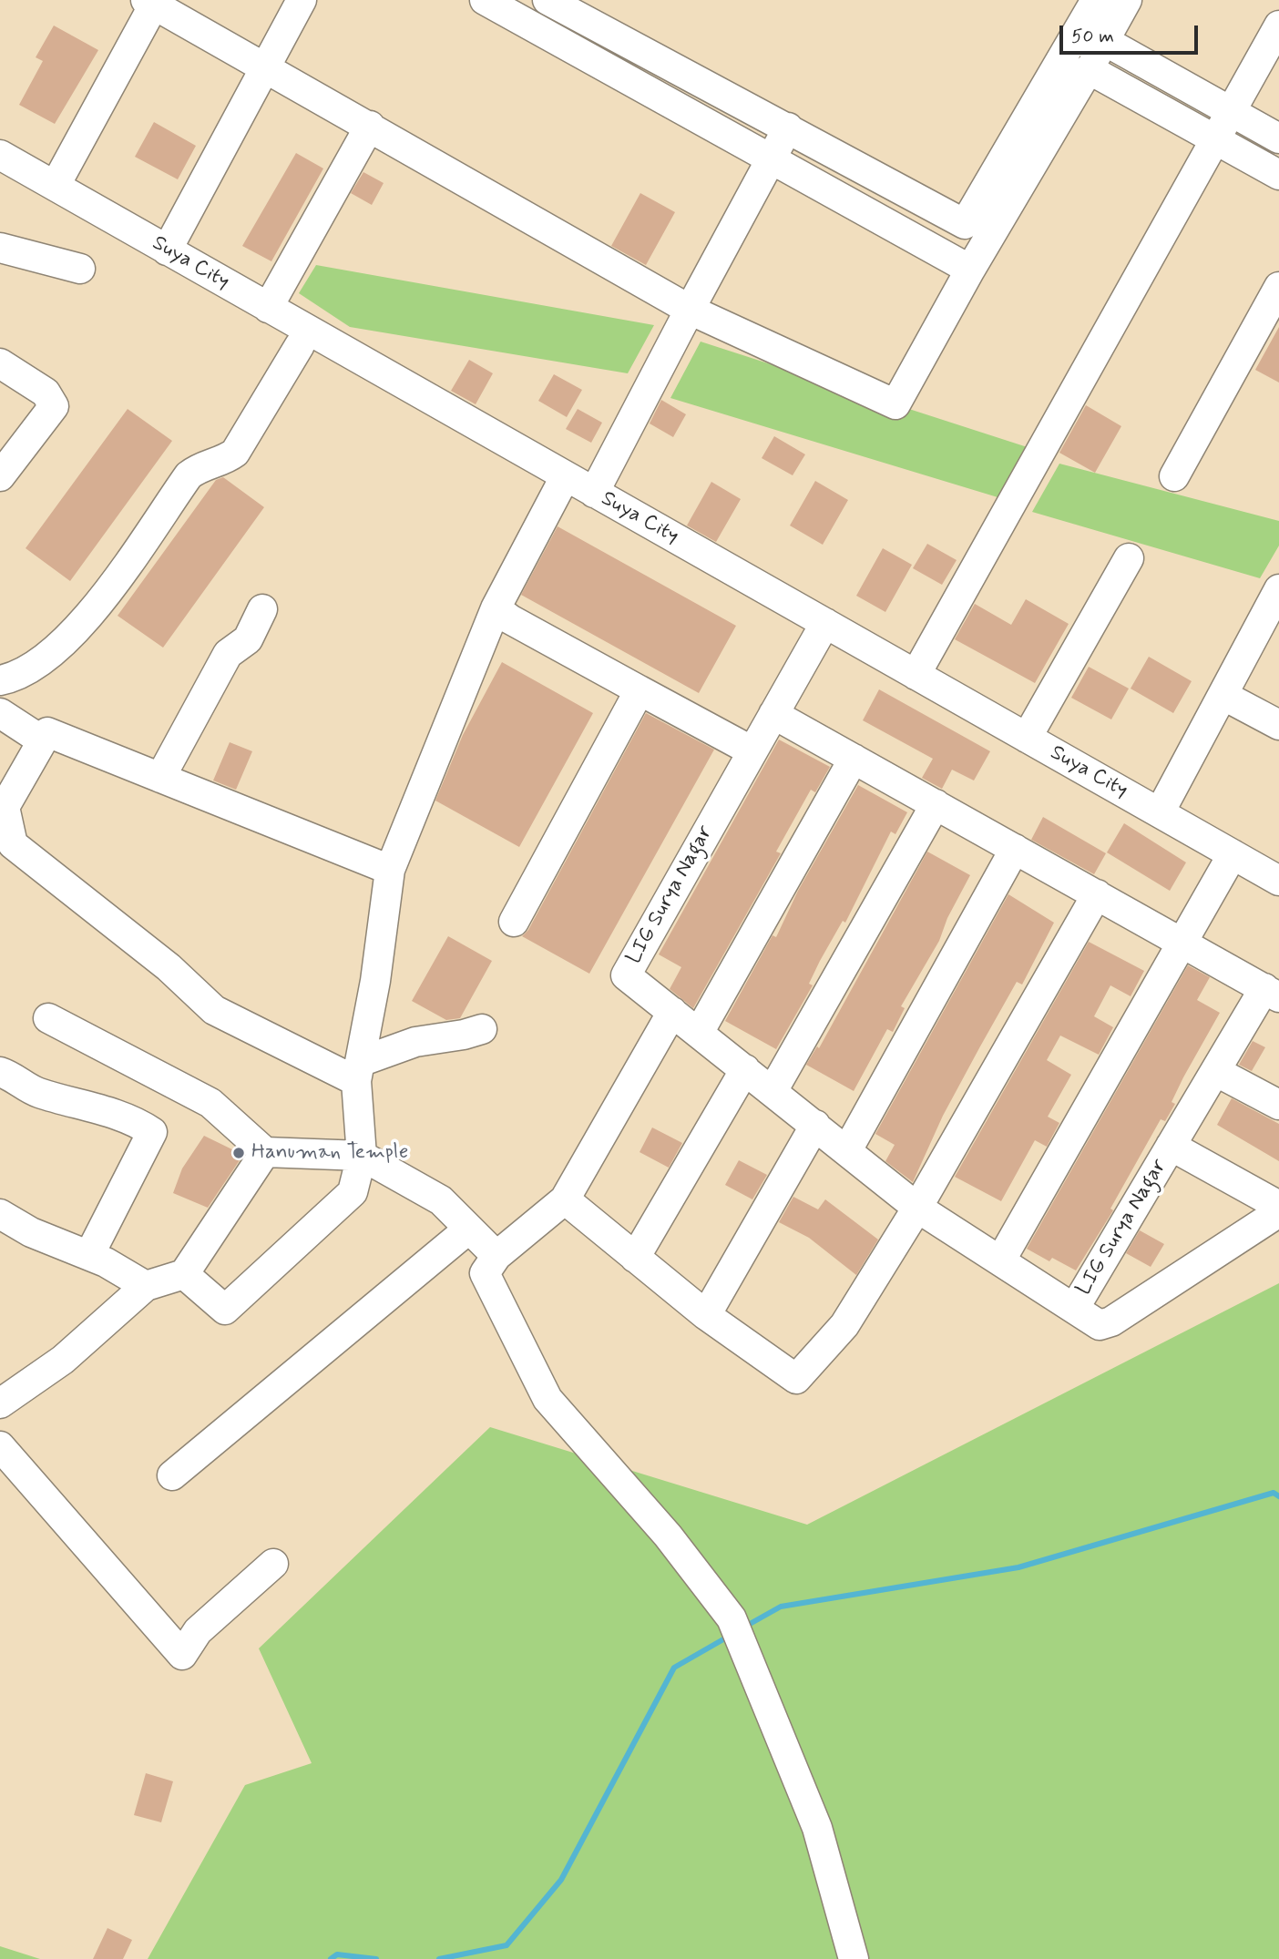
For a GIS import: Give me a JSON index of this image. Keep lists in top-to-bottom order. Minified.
{"streets":{"street":["Suya City","LIG Surya Nagar"]},"crossings":[["Suya City","LIG Surya Nagar"]],"places":["Hanuman Temple"],"scale_bar":"50 m"}
